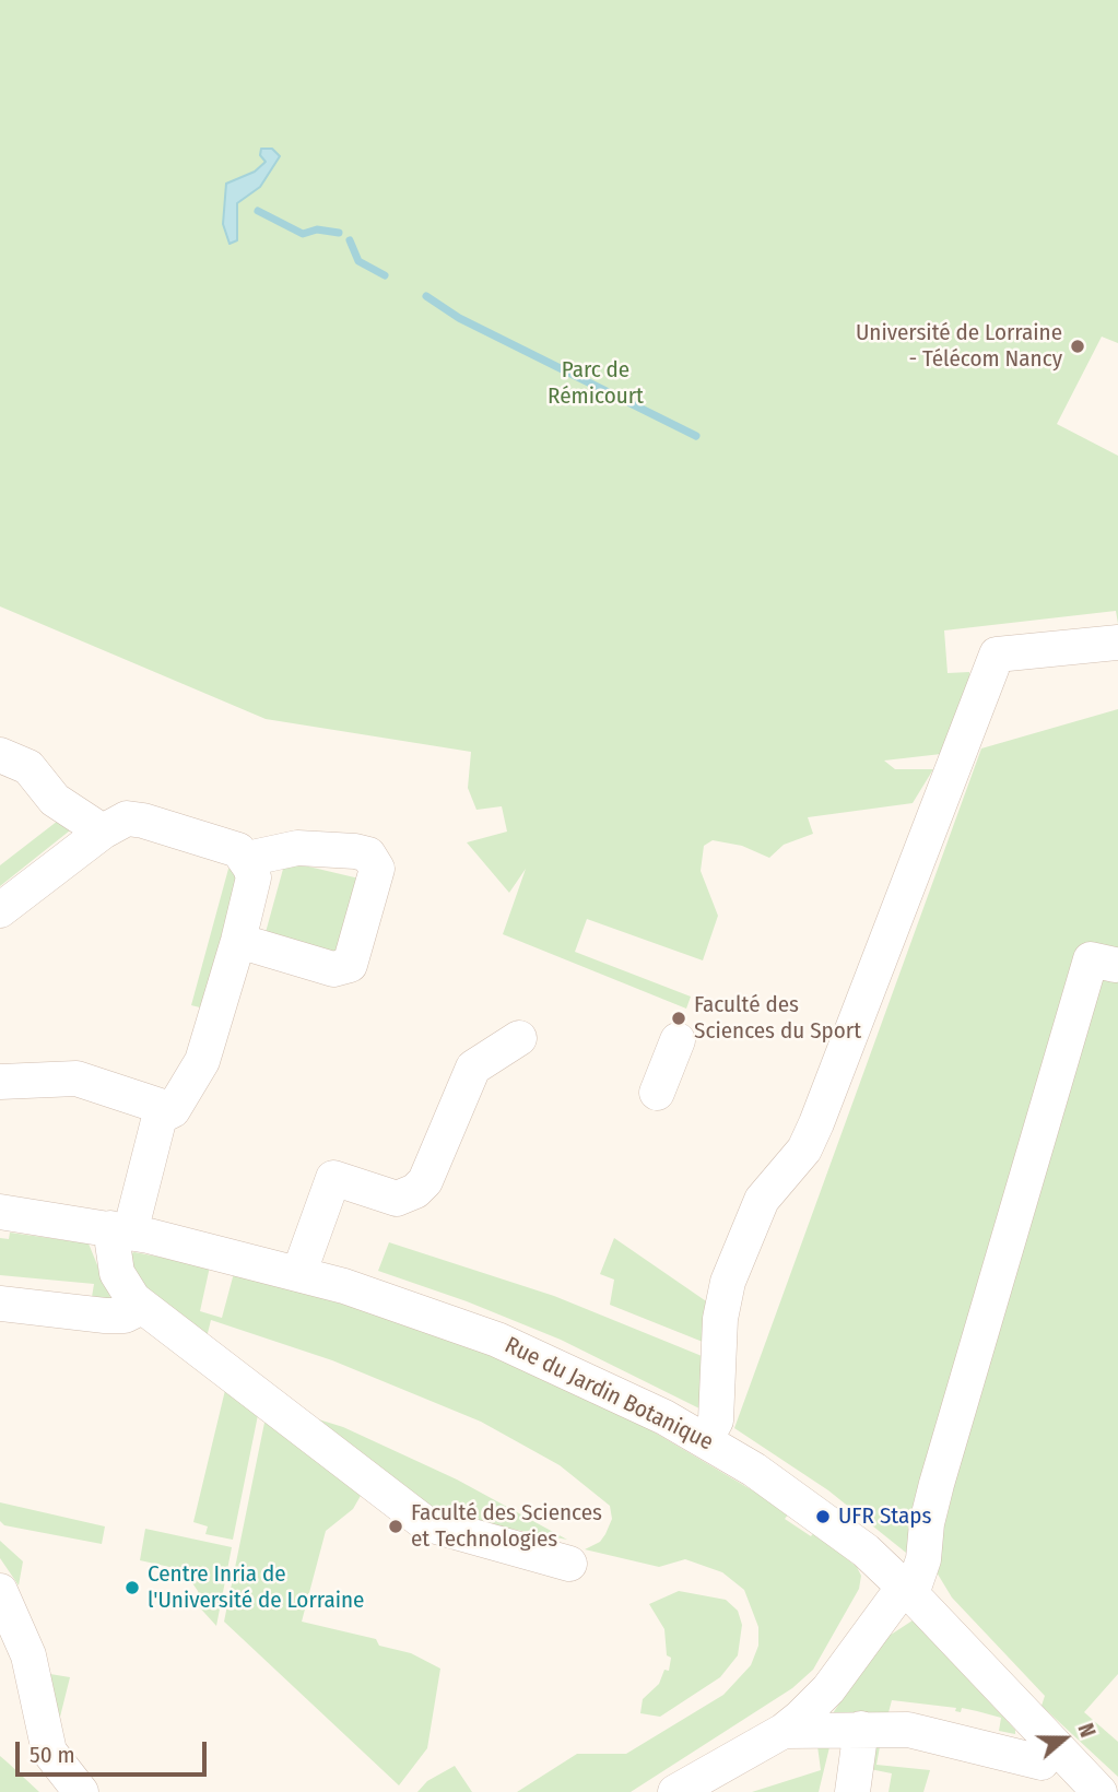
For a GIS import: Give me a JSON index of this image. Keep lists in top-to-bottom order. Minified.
{"streets":{"street":["Rue du Jardin Botanique"]},"parks":["Parc de Rémicourt"],"places":["Université de Lorraine - Télécom Nancy","Faculté des Sciences du Sport","UFR Staps","Faculté des Sciences et Technologies","Centre Inria de l'Université de Lorraine"],"scale_bar":"50 m","north":"right"}
